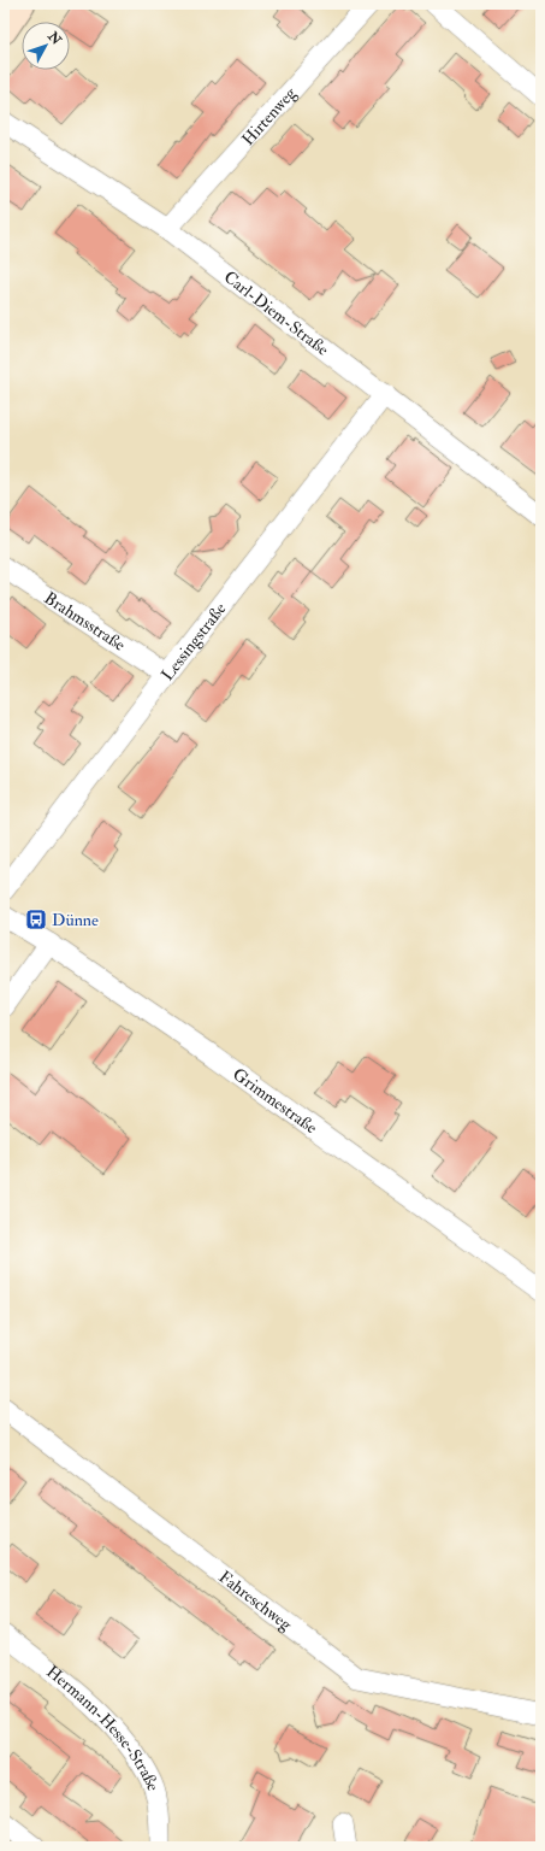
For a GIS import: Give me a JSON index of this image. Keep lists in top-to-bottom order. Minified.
{"streets":{"street":["Hirtenweg","Carl-Diem-Straße","Brahmsstraße","Lessingstraße","Grimmestraße","Fahreschweg","Hermann-Hesse-Straße"]},"crossings":[["Hirtenweg","Carl-Diem-Straße"],["Carl-Diem-Straße","Lessingstraße"],["Brahmsstraße","Lessingstraße"]],"places":{"bus stop":["Dünne"]},"north":"top right"}
